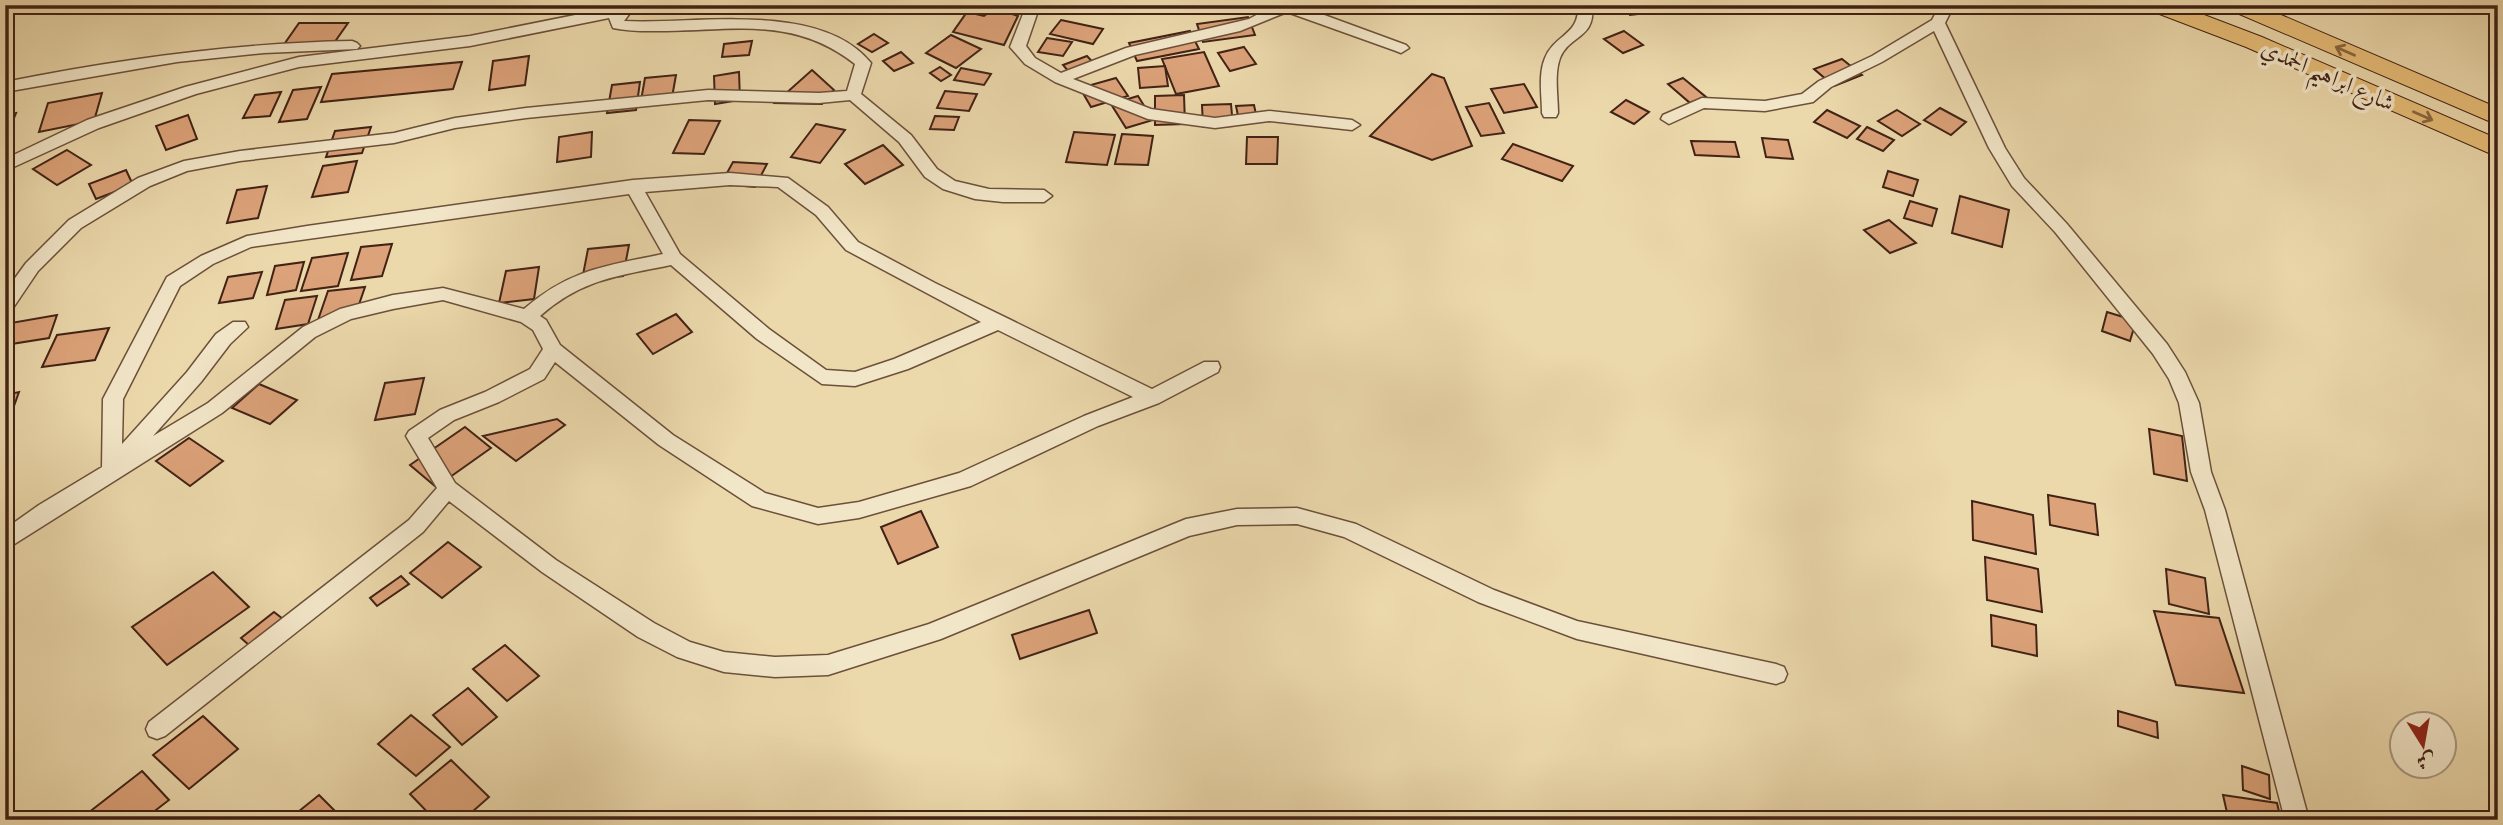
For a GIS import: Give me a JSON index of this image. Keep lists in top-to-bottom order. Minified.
{"streets":{"main road":["شارع ابراهيم الحمدي"]},"north":"bottom"}
